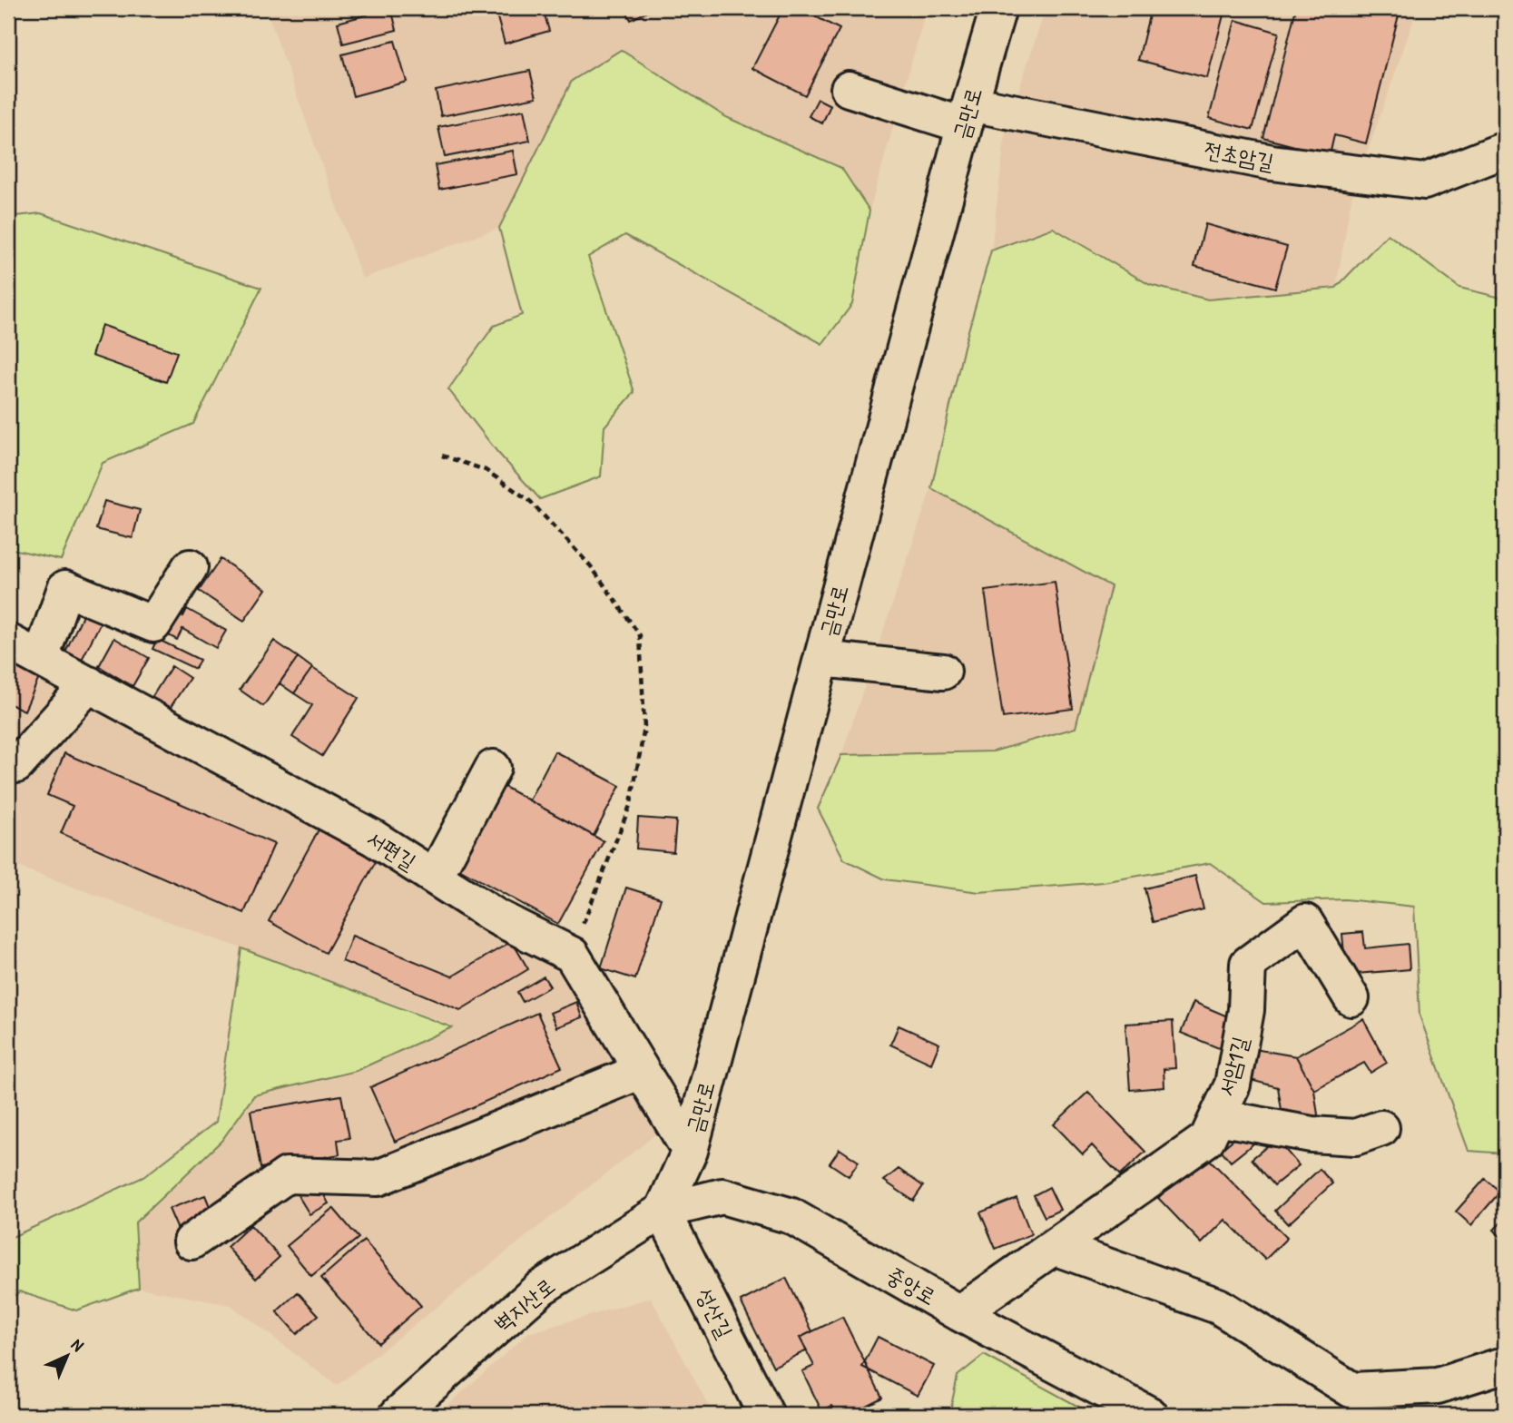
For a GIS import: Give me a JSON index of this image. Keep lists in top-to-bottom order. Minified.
{"streets":{"street":["금만로","전초암길","서편길","서암1길","중앙로","벽지산로","성산길"]},"crossings":[["금만로","전초암길"],["금만로","중앙로"],["금만로","벽지산로"],["금만로","성산길"],["서암1길","중앙로"],["중앙로","벽지산로"],["중앙로","성산길"],["벽지산로","성산길"]],"north":"top right"}
